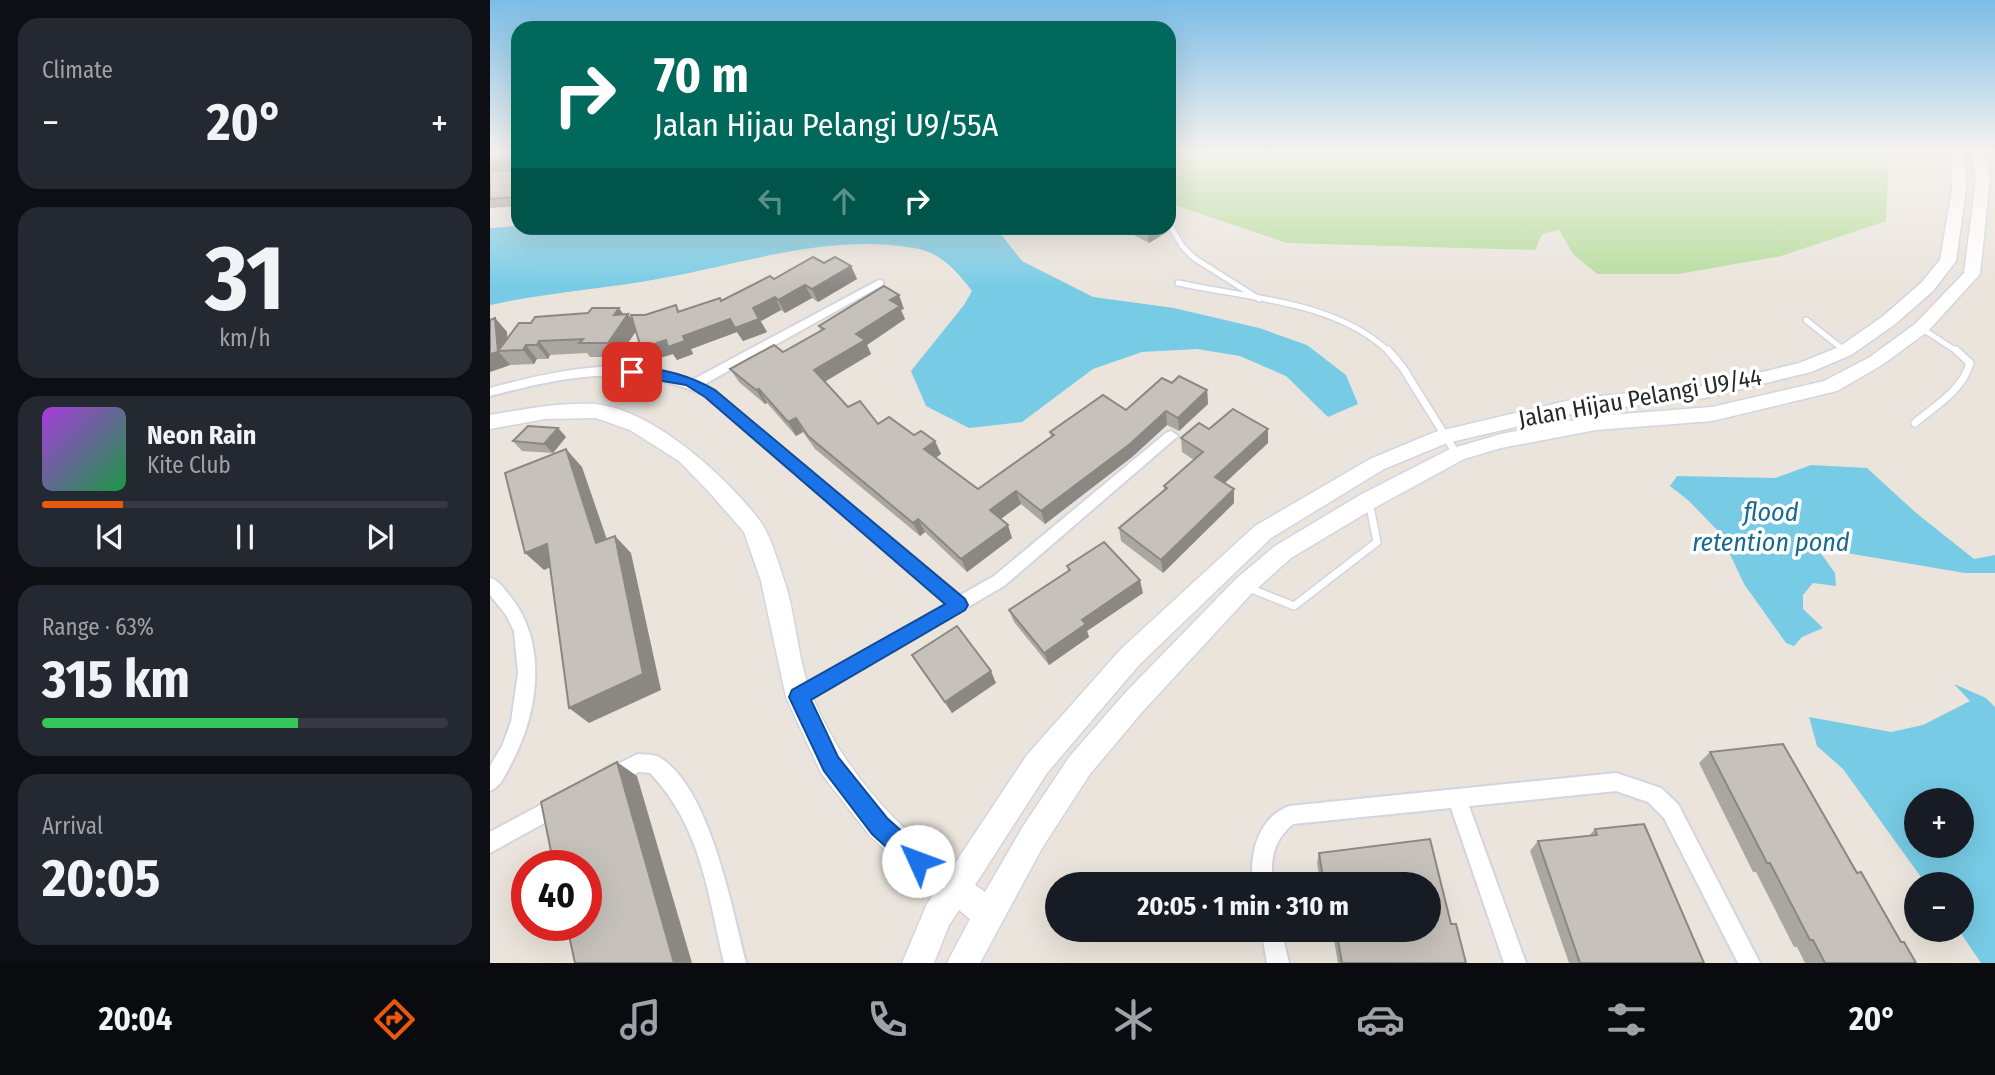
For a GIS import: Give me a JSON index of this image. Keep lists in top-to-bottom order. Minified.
{"streets":{"street":["Jalan Hijau Pelangi U9/44"]},"water":["flood retention pond"],"page":{"tile":["Climate",["31","km/h"],["Range · 63%","315 km"],["Arrival","20:05"]],"turn":["70 m","Jalan Hijau Pelangi U9/55A"],"heat":["−","20°","+"],"song":["Neon Rain","Kite Club"],"map_buttons":["+","−"],"limit":"40","trip":"20:05 · 1 min · 310 m","tabs":["20:04","20°"]}}
